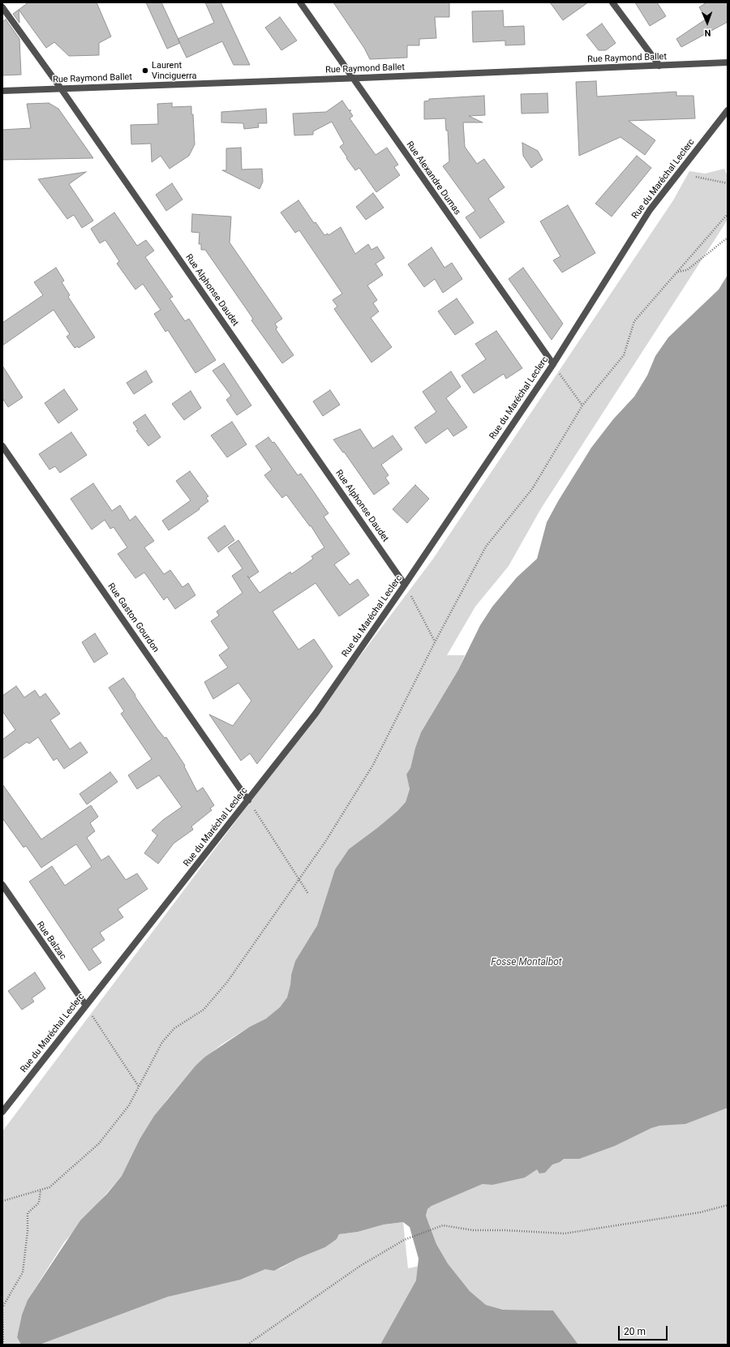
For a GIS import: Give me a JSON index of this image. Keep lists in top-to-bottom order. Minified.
{"streets":{"street":["Rue Raymond Ballet","Rue Alexandre Dumas","Rue du Maréchal Leclerc","Rue Alphonse Daudet","Rue Gaston Gourdon","Rue Balzac"]},"crossings":[["Rue Raymond Ballet","Rue Alexandre Dumas"],["Rue Raymond Ballet","Rue Alphonse Daudet"],["Rue Alexandre Dumas","Rue du Maréchal Leclerc"],["Rue du Maréchal Leclerc","Rue Alphonse Daudet"],["Rue du Maréchal Leclerc","Rue Gaston Gourdon"],["Rue du Maréchal Leclerc","Rue Balzac"]],"water":["Fosse Montalbot"],"places":["Laurent Vinciguerra"],"scale_bar":"20 m","north":"bottom"}
